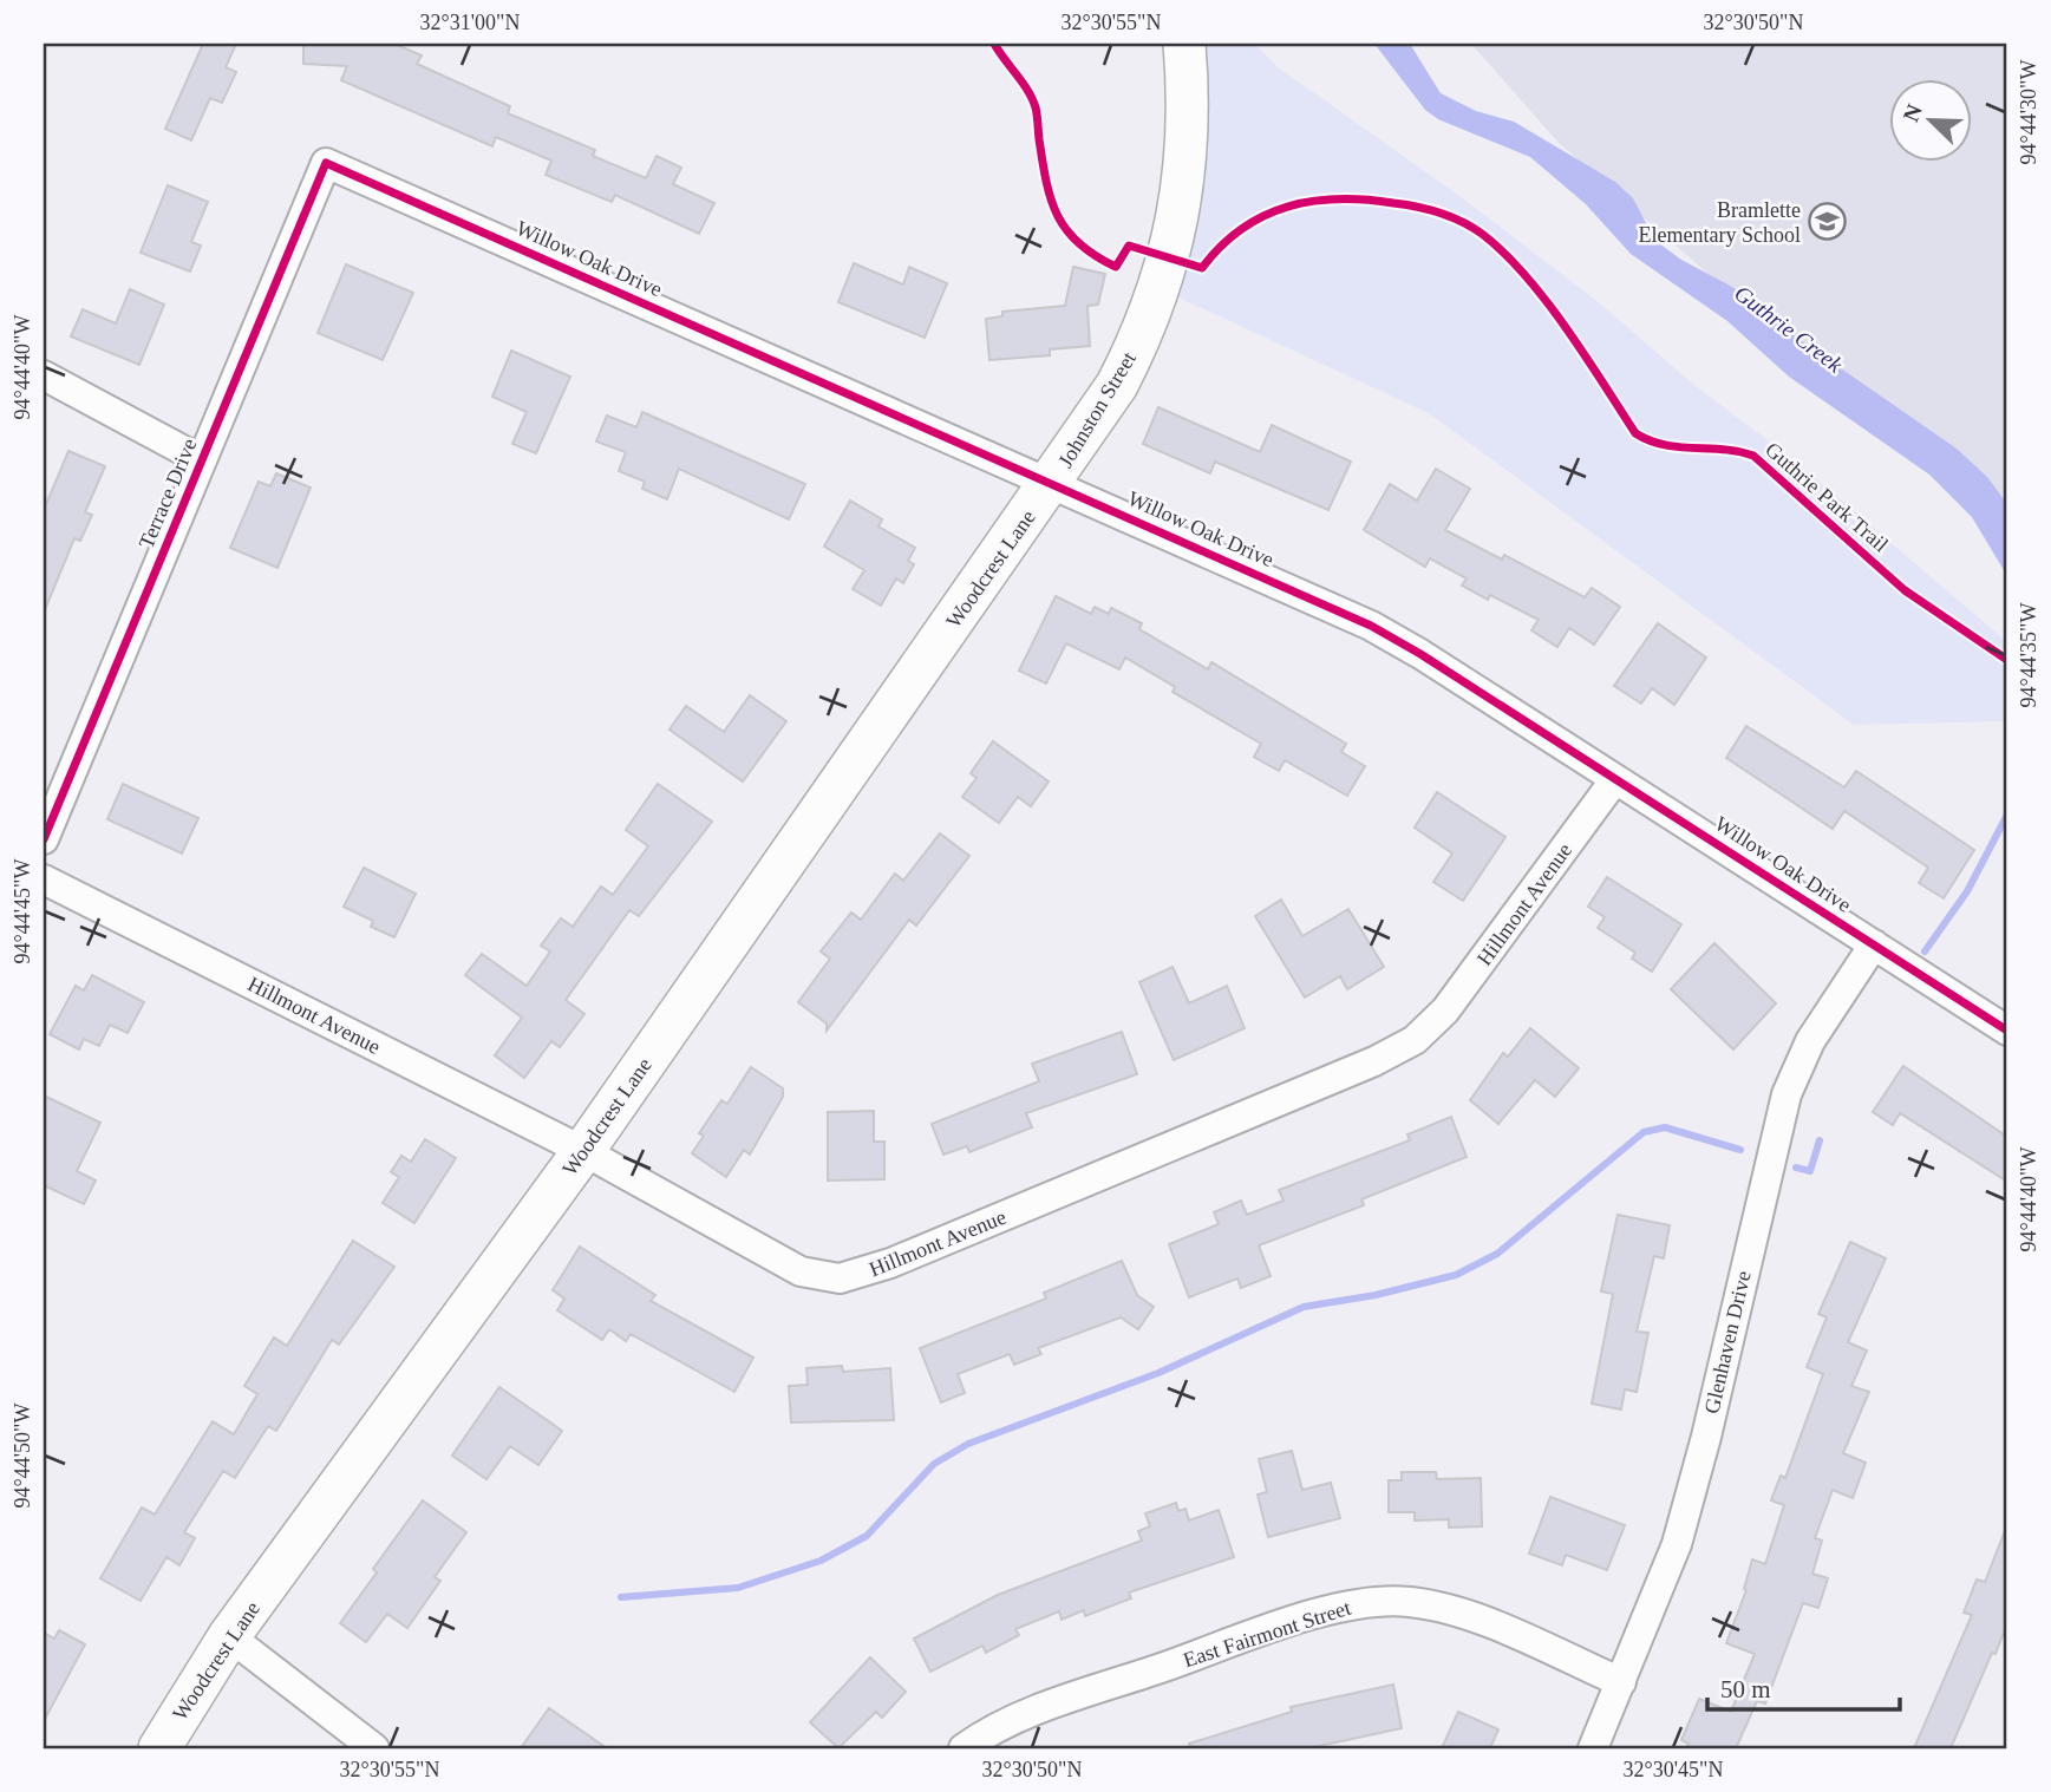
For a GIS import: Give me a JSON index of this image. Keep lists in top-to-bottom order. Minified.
{"streets":{"street":["Willow Oak Drive","Johnston Street","Terrace Drive","Woodcrest Lane","Hillmont Avenue","Glenhaven Drive","East Fairmont Street"],"cycle path":["Guthrie Park Trail"]},"crossings":[["Willow Oak Drive","Johnston Street"],["Willow Oak Drive","Terrace Drive"],["Willow Oak Drive","Woodcrest Lane"],["Willow Oak Drive","Hillmont Avenue"],["Willow Oak Drive","Glenhaven Drive"],["Johnston Street","Woodcrest Lane"],["Woodcrest Lane","Hillmont Avenue"],["Glenhaven Drive","East Fairmont Street"]],"water":["Guthrie Creek"],"places":{"school or university":["Bramlette Elementary School"]},"scale_bar":"50 m","north":"top left","coordinates":["32°31'00\"N","32°30'55\"N","32°30'50\"N","94°44'30\"W","94°44'40\"W","94°44'35\"W","94°44'45\"W","94°44'50\"W","32°30'45\"N"]}
